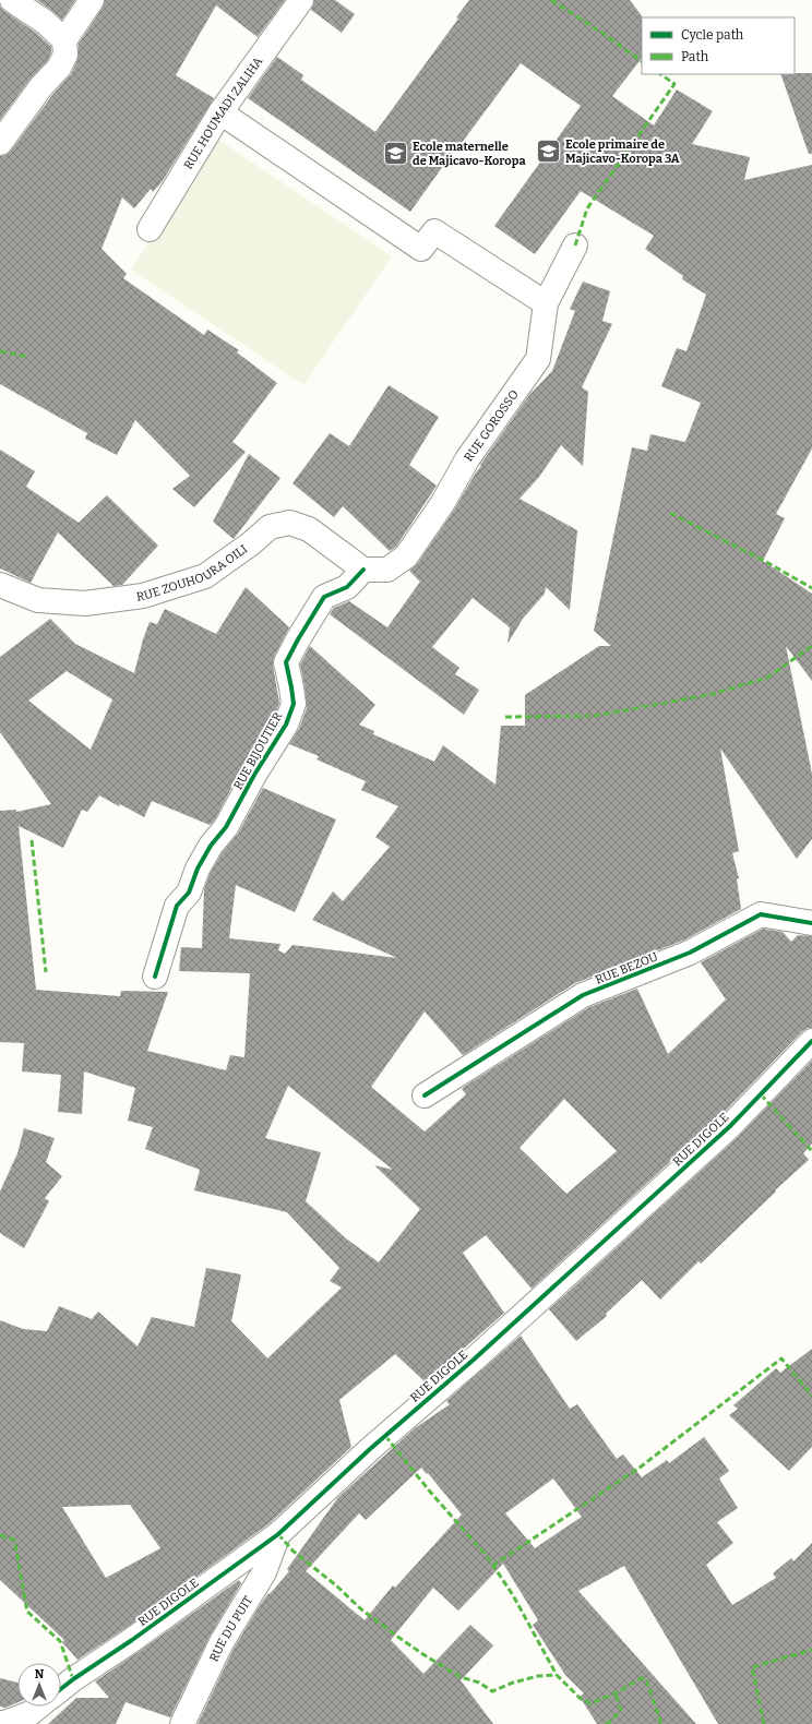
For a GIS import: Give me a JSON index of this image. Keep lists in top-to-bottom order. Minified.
{"streets":{"street":["RUE HOUMADI ZALIHA","RUE GOROSSO","RUE ZOUHOURA OILI","RUE BIJOUTIER","RUE BEZOU","RUE DIGOLE","RUE DU PUIT"]},"crossings":[["RUE GOROSSO","RUE ZOUHOURA OILI"],["RUE GOROSSO","RUE BIJOUTIER"],["RUE ZOUHOURA OILI","RUE BIJOUTIER"],["RUE DIGOLE","RUE DU PUIT"]],"places":{"school or university":["Ecole primaire de Majicavo-Koropa 3A","Ecole maternelle de Majicavo-Koropa"]},"legend":["Cycle path","Path"],"north":"top"}
